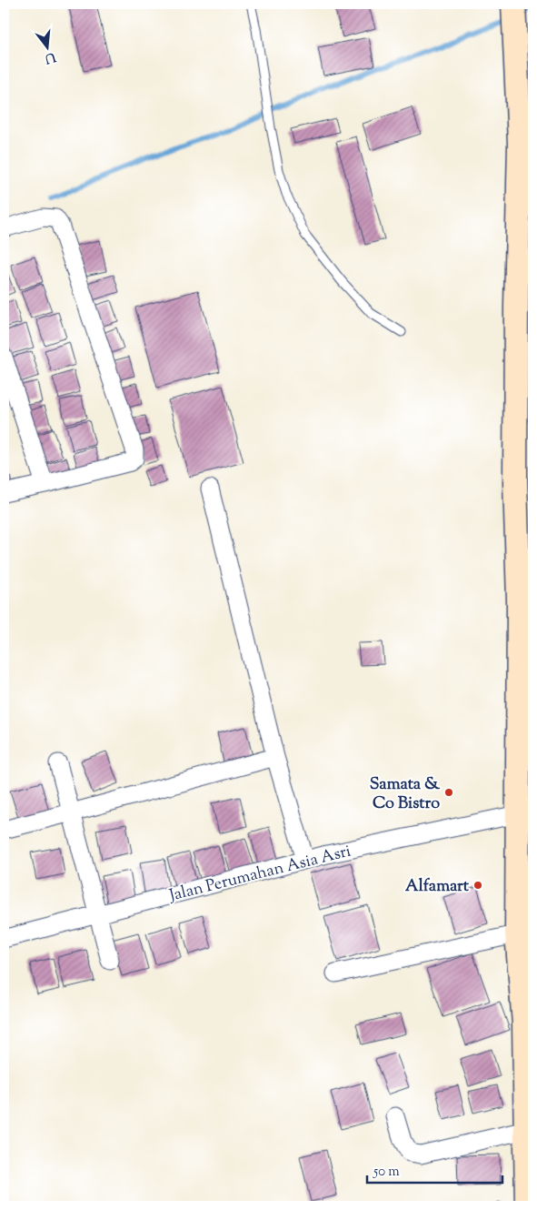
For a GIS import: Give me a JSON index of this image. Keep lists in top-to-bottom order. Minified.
{"streets":{"street":["Jalan Perumahan Asia Asri"]},"places":["Samata & Co Bistro","Alfamart"],"scale_bar":"50 m","north":"bottom"}
